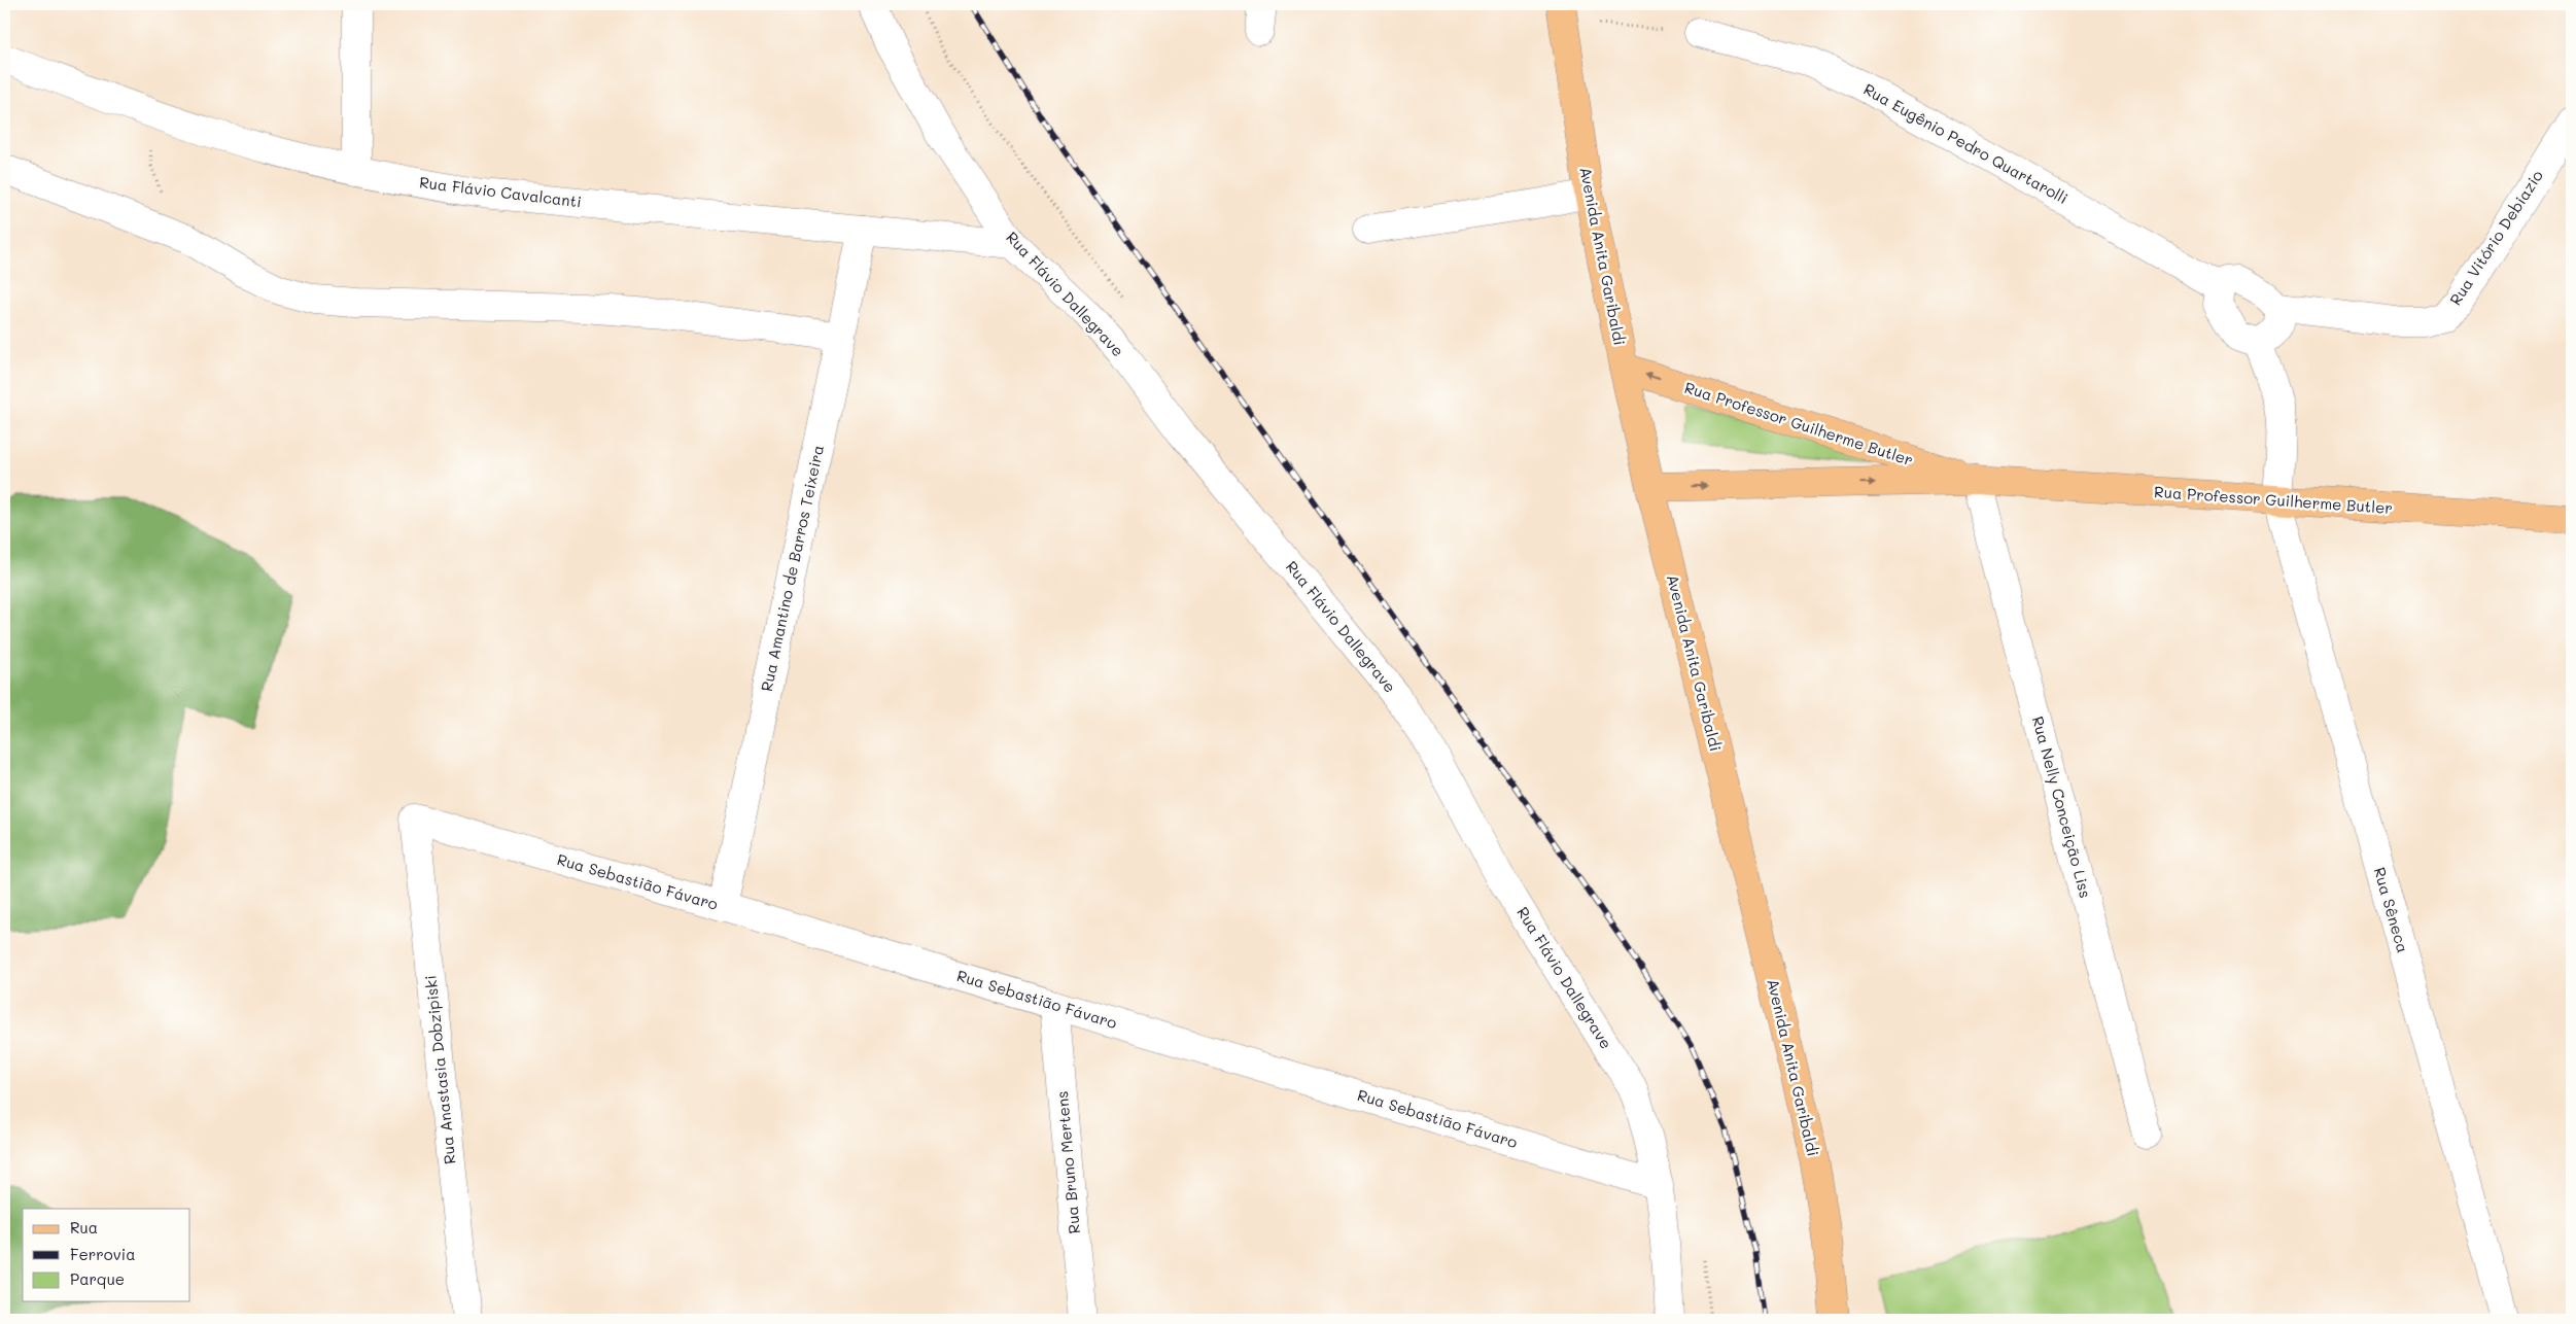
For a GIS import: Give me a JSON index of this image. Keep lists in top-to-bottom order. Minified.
{"streets":{"main road":["Avenida Anita Garibaldi","Rua Professor Guilherme Butler"],"street":["Rua Eugênio Pedro Quartarolli","Rua Flávio Cavalcanti","Rua Vitório Debiazio","Rua Flávio Dallegrave","Rua Amantino de Barros Teixeira","Rua Nelly Conceição Liss","Rua Sebastião Fávaro","Rua Sêneca","Rua Anastasia Dobzipiski","Rua Bruno Mertens"]},"crossings":[["Rua Eugênio Pedro Quartarolli","Rua Vitório Debiazio"],["Rua Flávio Cavalcanti","Rua Flávio Dallegrave"],["Rua Flávio Cavalcanti","Rua Amantino de Barros Teixeira"],["Avenida Anita Garibaldi","Rua Professor Guilherme Butler"],["Rua Flávio Dallegrave","Rua Sebastião Fávaro"],["Rua Professor Guilherme Butler","Rua Nelly Conceição Liss"],["Rua Professor Guilherme Butler","Rua Sêneca"],["Rua Amantino de Barros Teixeira","Rua Sebastião Fávaro"],["Rua Sebastião Fávaro","Rua Anastasia Dobzipiski"],["Rua Sebastião Fávaro","Rua Bruno Mertens"]],"legend":["Rua","Ferrovia","Parque"]}
